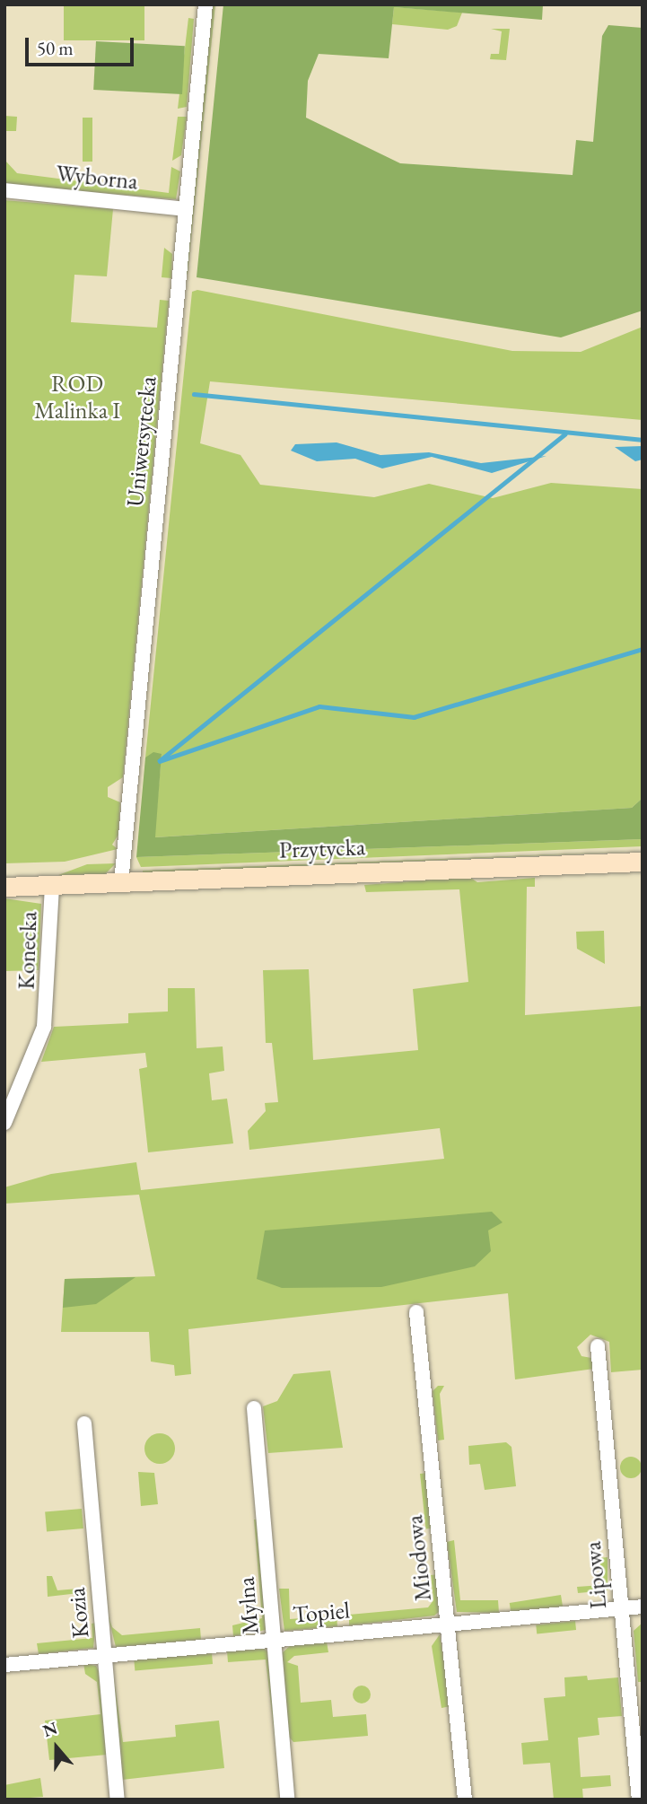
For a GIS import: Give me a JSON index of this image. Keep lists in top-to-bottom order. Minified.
{"streets":{"main road":["Przytycka"],"street":["Wyborna","Uniwersytecka","Konecka","Miodowa","Lipowa","Mylna","Kozia","Topiel"]},"crossings":[["Wyborna","Uniwersytecka"],["Uniwersytecka","Przytycka"],["Przytycka","Konecka"],["Miodowa","Topiel"],["Lipowa","Topiel"],["Mylna","Topiel"],["Kozia","Topiel"]],"parks":["ROD Malinka I"],"scale_bar":"50 m","north":"top"}
